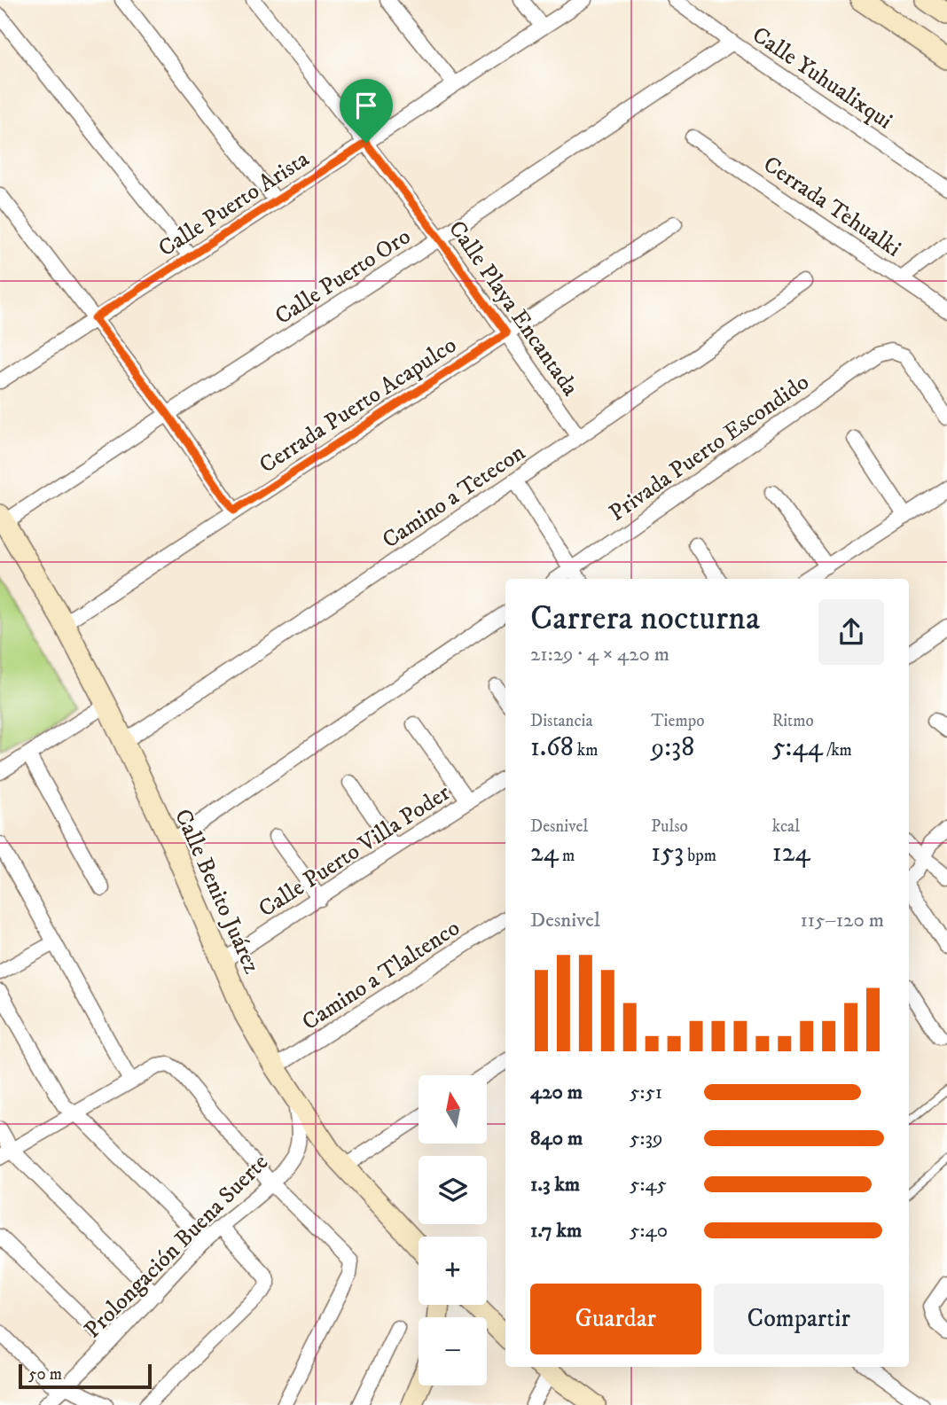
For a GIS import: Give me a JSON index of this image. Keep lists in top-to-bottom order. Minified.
{"streets":{"street":["Calle Yuhualixqui","Calle Puerto Arista","Cerrada Tehualki","Calle Puerto Oro","Calle Playa Encantada","Cerrada Puerto Acapulco","Privada Puerto Escondido","Camino a Tetecon","Calle Puerto Villa Poder","Calle Benito Juárez","Camino a Tlaltenco","Prolongación Buena Suerte"]},"crossings":[["Calle Yuhualixqui","Calle Puerto Oro"],["Calle Puerto Arista","Calle Playa Encantada"],["Calle Puerto Oro","Calle Playa Encantada"],["Calle Puerto Oro","Calle Benito Juárez"],["Calle Playa Encantada","Cerrada Puerto Acapulco"],["Calle Playa Encantada","Camino a Tetecon"],["Cerrada Puerto Acapulco","Calle Benito Juárez"],["Camino a Tetecon","Calle Benito Juárez"],["Calle Puerto Villa Poder","Calle Benito Juárez"],["Calle Benito Juárez","Camino a Tlaltenco"],["Calle Benito Juárez","Prolongación Buena Suerte"]],"scale_bar":"50 m","north":"top","page":{"heading":["Carrera nocturna","21:29 · 4 × 420 m"],"stats":[["Distancia","1.68 km"],["Tiempo","9:38"],["Ritmo","5:44 /km"],["Desnivel","24 m"],["Pulso","153 bpm"],["kcal","124"]],"chart":["Desnivel","115–120 m"],"list":[{"name":"420 m","note":"5:51"},{"name":"840 m","note":"5:39"},{"name":"1.3 km","note":"5:45"},{"name":"1.7 km","note":"5:40"}],"map_buttons":["+","−"],"buttons":["Guardar","Compartir"],"scale":"50 m"}}
